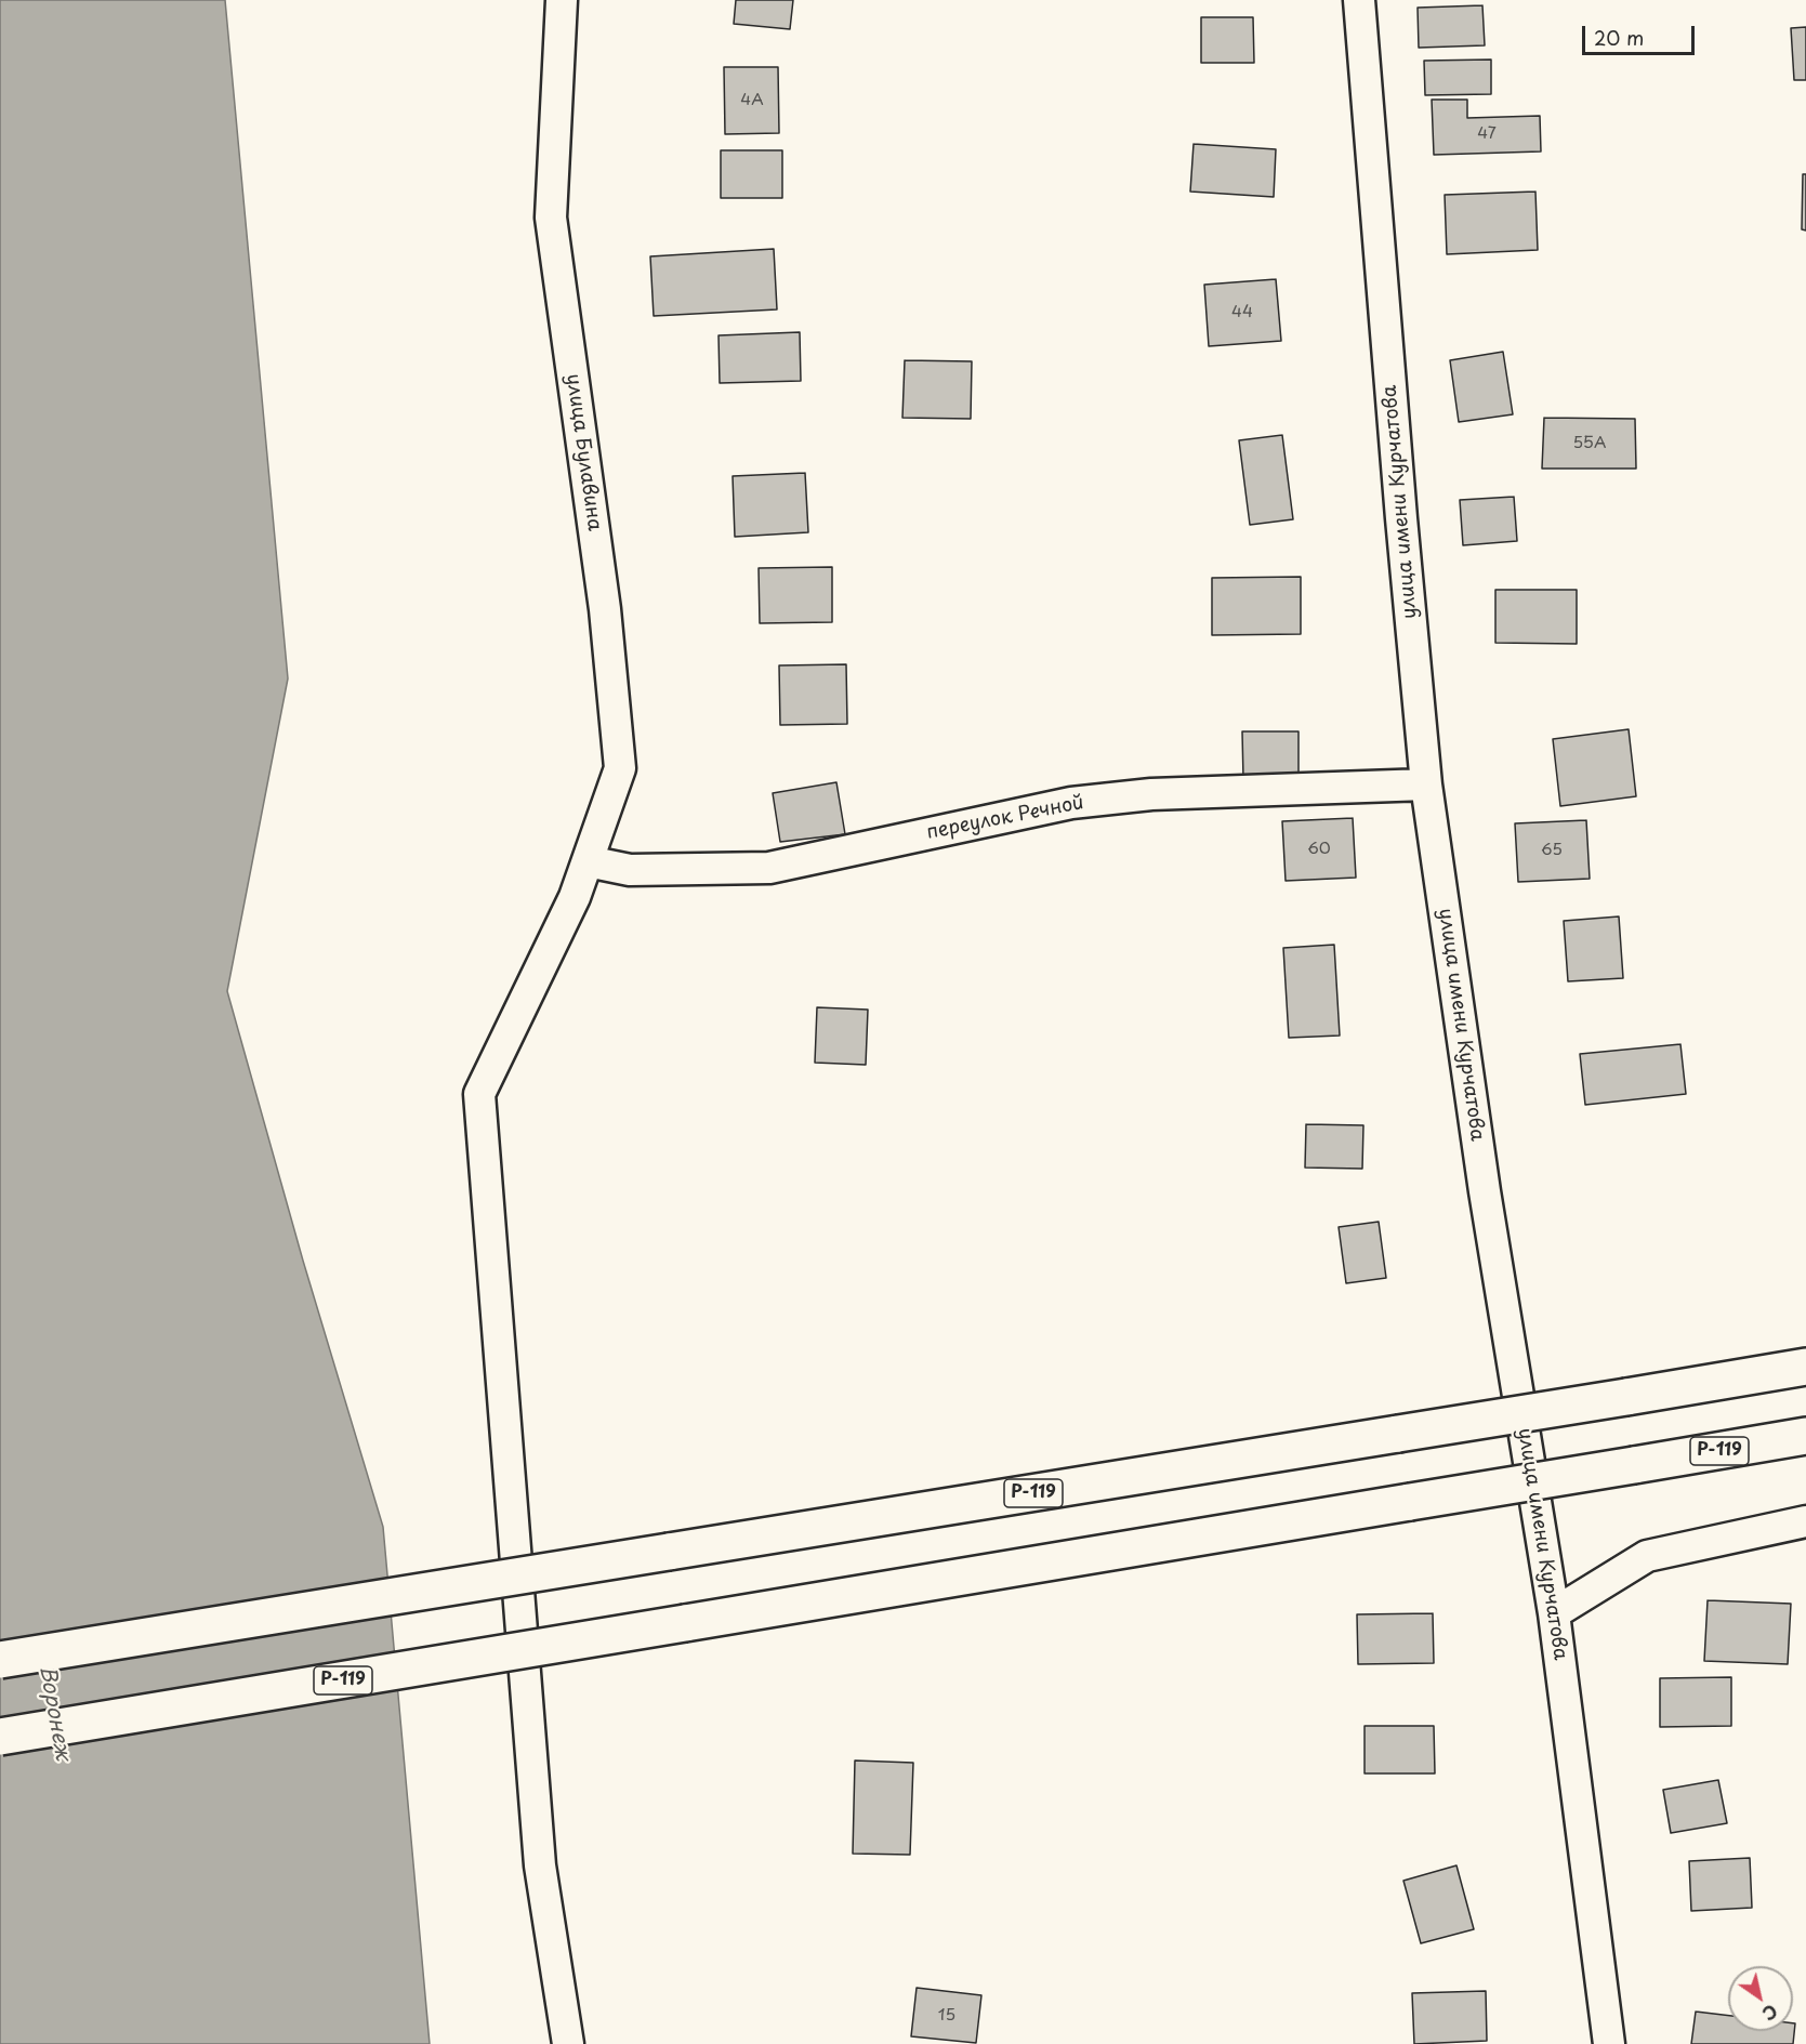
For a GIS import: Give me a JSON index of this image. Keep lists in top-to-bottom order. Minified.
{"streets":{"highway":["Р-119"],"street":["улица Булавина","улица имени Курчатова","переулок Речной"]},"crossings":[["улица Булавина","переулок Речной"],["улица имени Курчатова","переулок Речной"]],"water":["Воронеж"],"house_numbers":["4А","47","44","55А","60","65","15"],"scale_bar":"20 m","north":"bottom right"}
